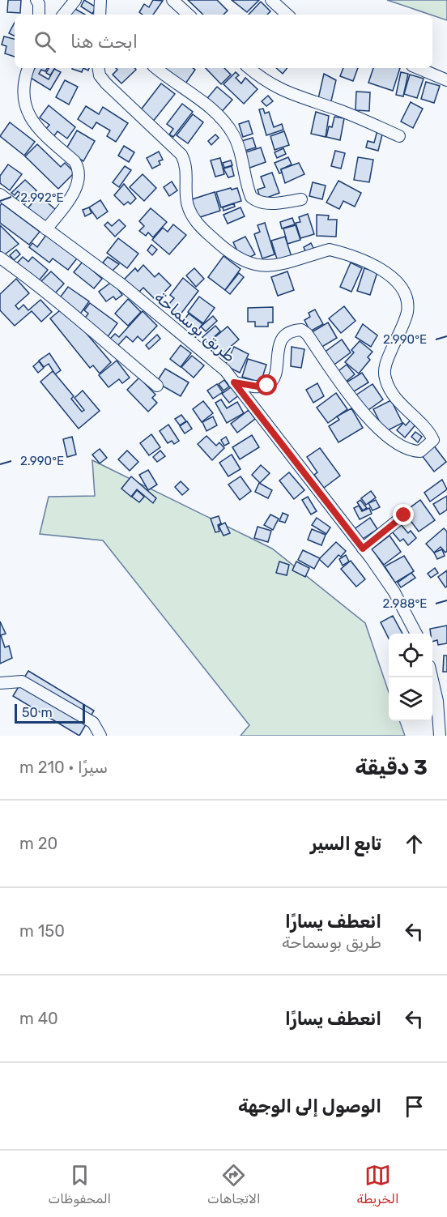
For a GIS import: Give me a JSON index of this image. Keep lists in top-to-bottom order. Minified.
{"streets":{"street":["طريق بوسماحة"]},"scale_bar":"50 m","page":{"search":"ابحث هنا","scale":"50 m","heading":["3 دقيقة","سيرًا · 210 m"],"list":[["تابع السير","20 m"],["انعطف يسارًا","طريق بوسماحة","150 m"],["انعطف يسارًا","40 m"],"الوصول إلى الوجهة"],"nav":["الخريطة","الاتجاهات","المحفوظات"]},"coordinates":["2.992°E","2.990°E","2.988°E"]}
